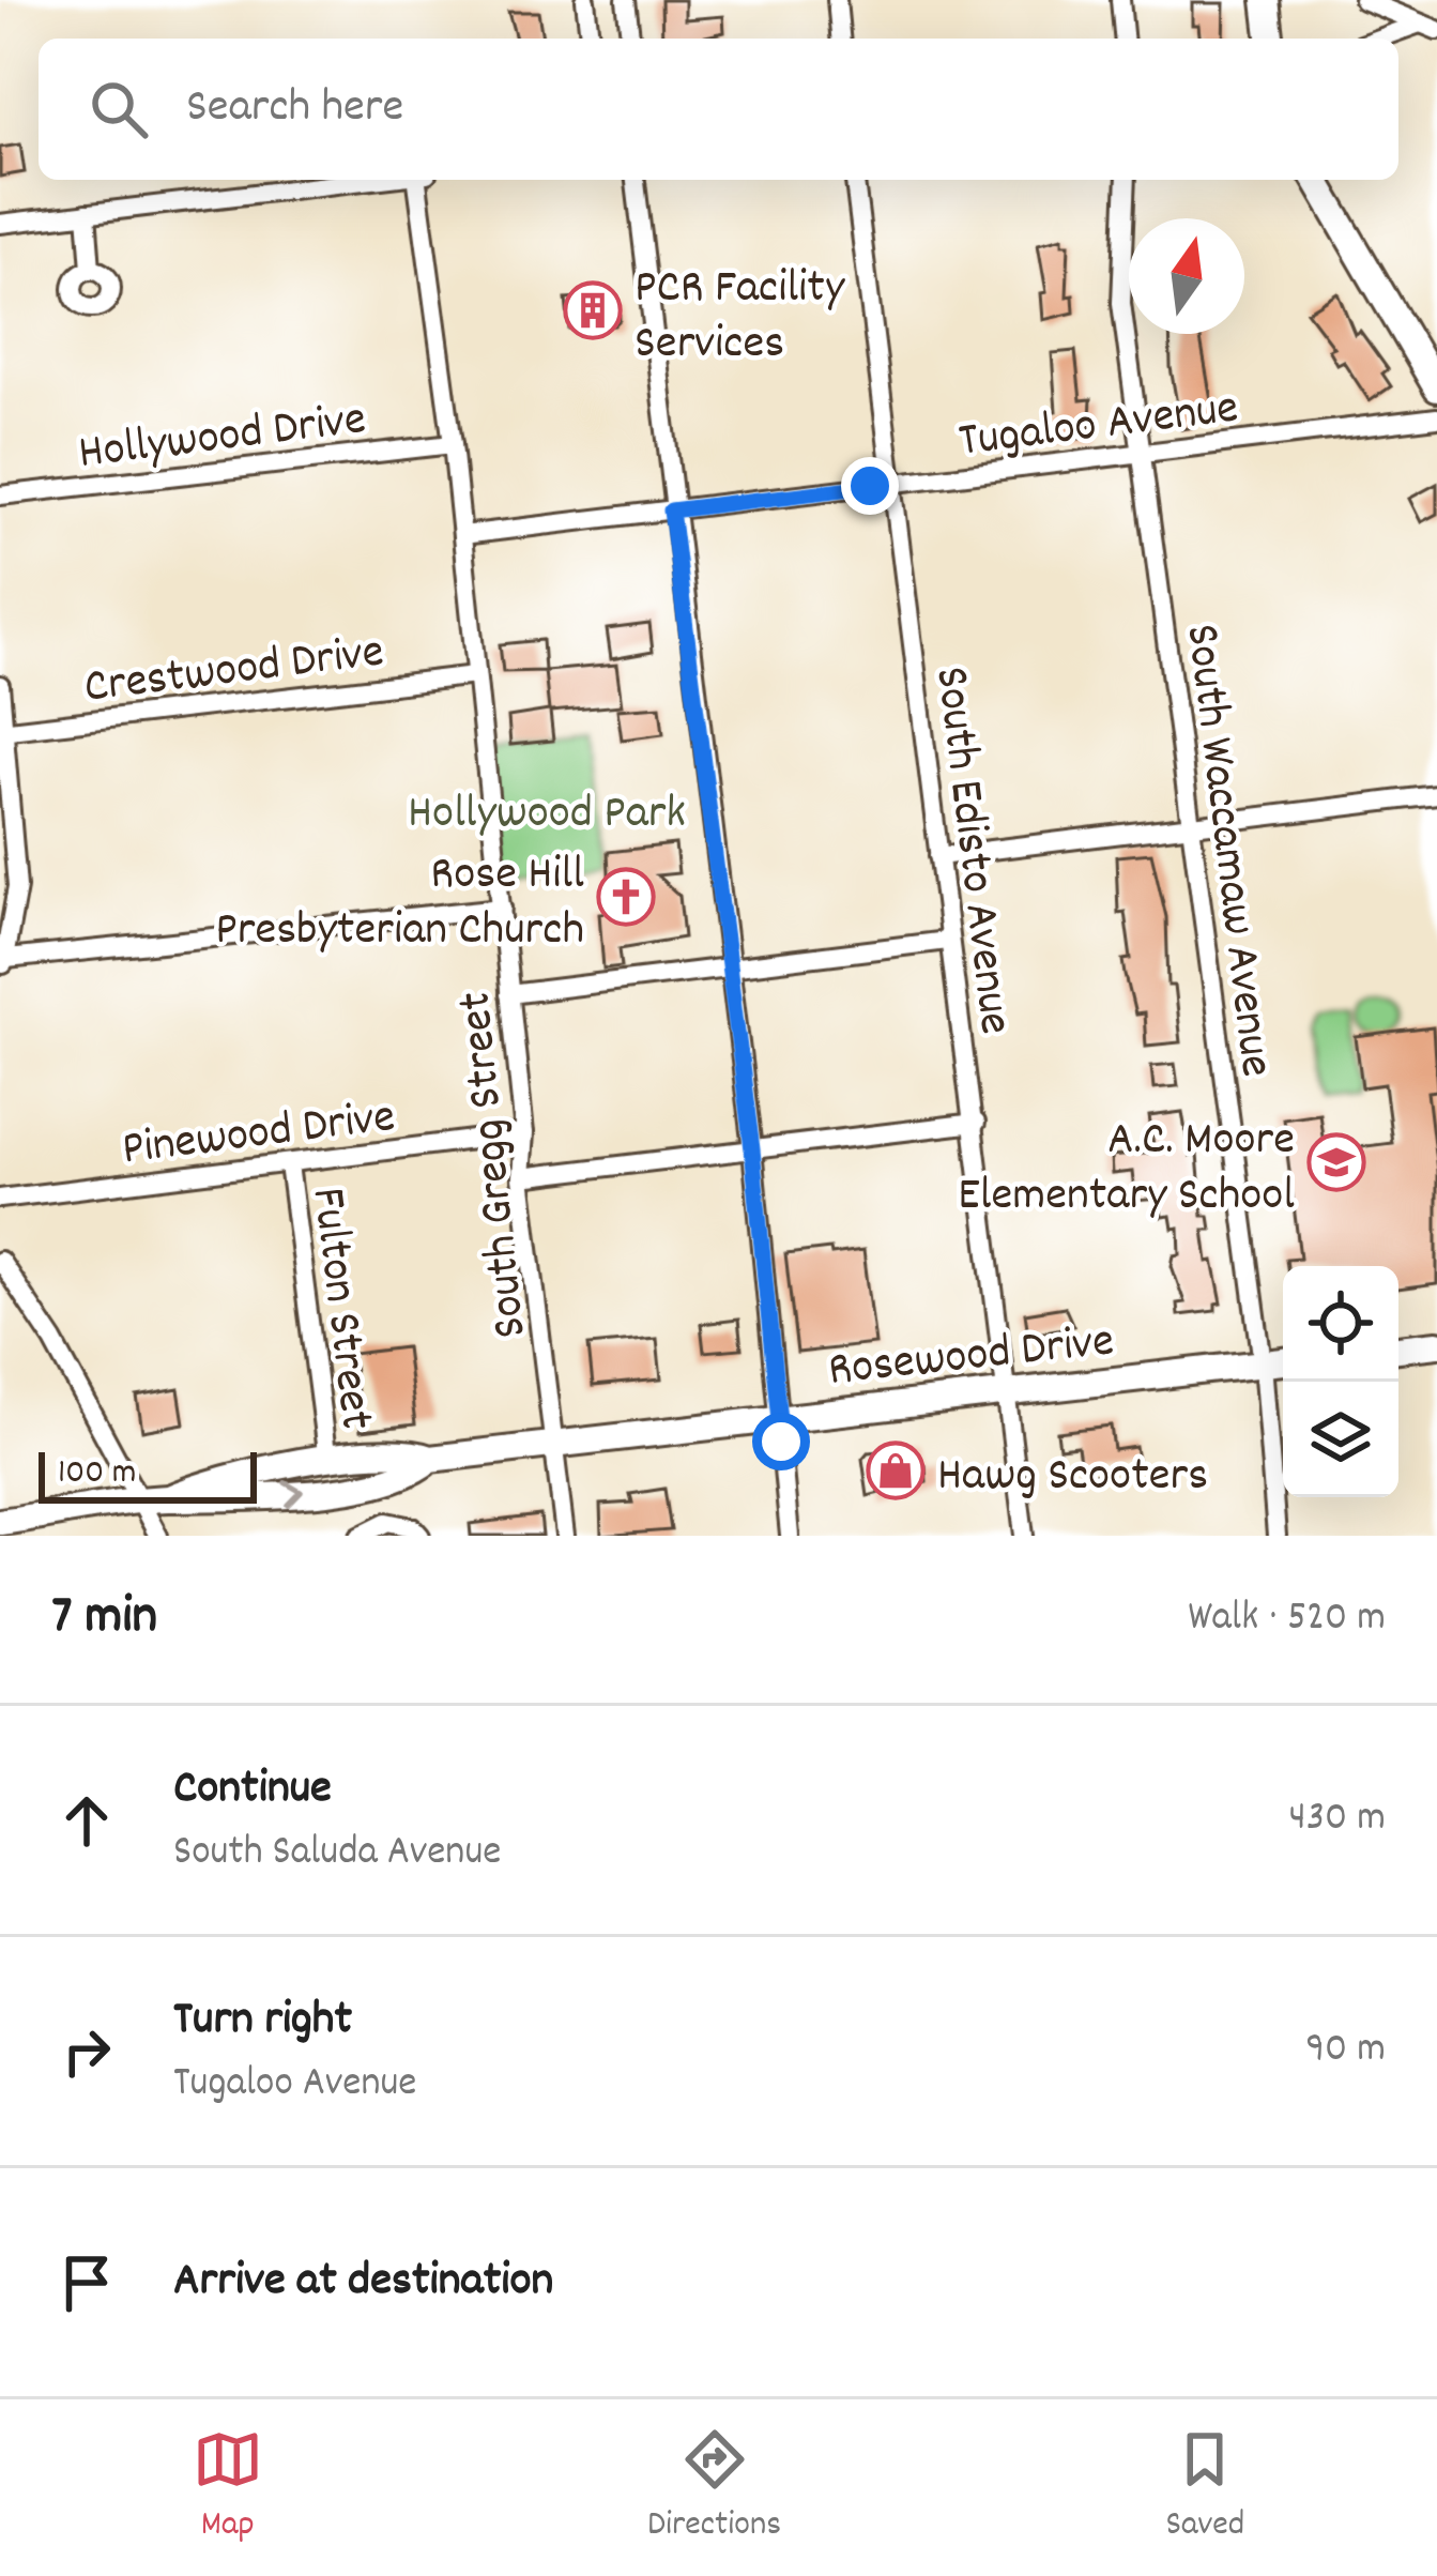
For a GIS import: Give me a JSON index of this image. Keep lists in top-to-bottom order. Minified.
{"streets":{"main road":["Rosewood Drive"],"street":["Tugaloo Avenue","Hollywood Drive","Crestwood Drive","South Edisto Avenue","South Waccamaw Avenue","Pinewood Drive","South Gregg Street","Fulton Street"]},"crossings":[["Tugaloo Avenue","South Edisto Avenue"],["Tugaloo Avenue","South Waccamaw Avenue"],["Tugaloo Avenue","South Gregg Street"],["Hollywood Drive","South Gregg Street"],["Crestwood Drive","South Gregg Street"],["South Edisto Avenue","Rosewood Drive"],["South Waccamaw Avenue","Rosewood Drive"],["Pinewood Drive","South Gregg Street"],["Pinewood Drive","Fulton Street"],["South Gregg Street","Rosewood Drive"],["Fulton Street","Rosewood Drive"]],"parks":["Hollywood Park"],"places":{"building":["PCR Facility Services"],"church":["Rose Hill Presbyterian Church"],"school or university":["A.C. Moore Elementary School"],"shop":["Hawg Scooters"]},"scale_bar":"100 m","north":"top","page":{"search":"Search here","scale":"100 m","heading":["7 min","Walk · 520 m"],"list":[["Continue","South Saluda Avenue","430 m"],["Turn right","Tugaloo Avenue","90 m"],"Arrive at destination"],"nav":["Map","Directions","Saved"]}}
